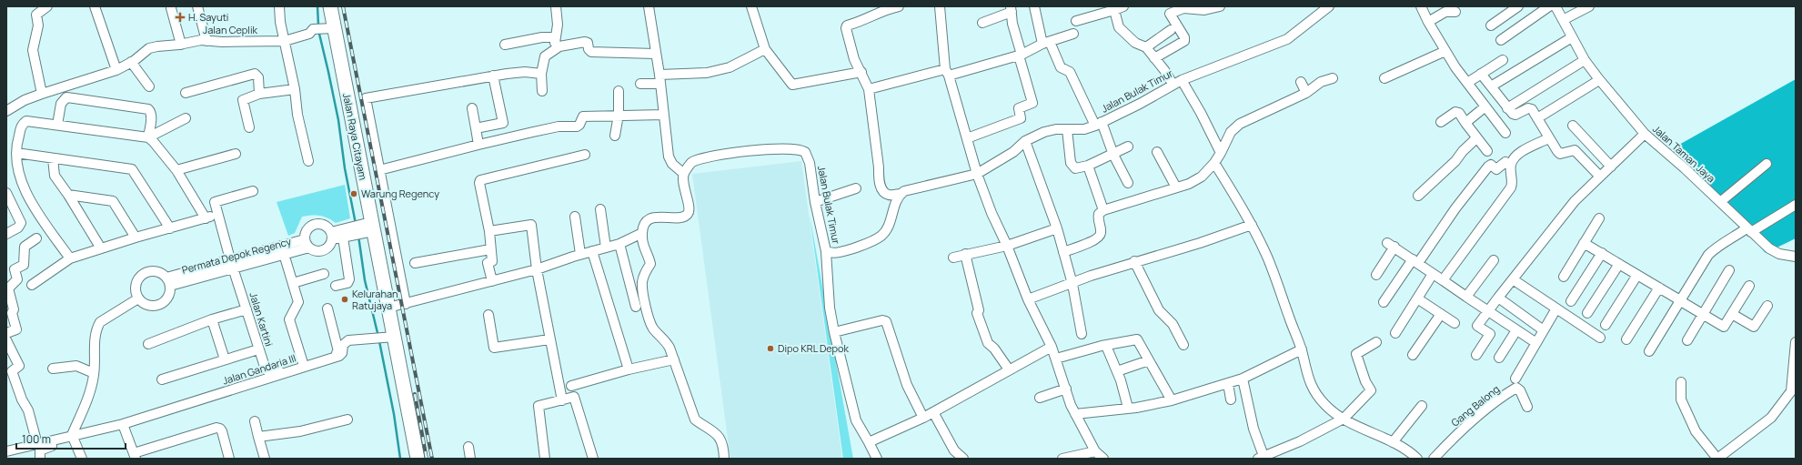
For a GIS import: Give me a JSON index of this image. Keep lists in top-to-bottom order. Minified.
{"streets":{"main road":["Jalan Raya Citayam"],"street":["Jalan Ceplik","Jalan Bulak Timur","Jalan Taman Jaya","Permata Depok Regency","Jalan Kartini","Jalan Gandaria III","Gang Balong"]},"crossings":[["Jalan Ceplik","Jalan Raya Citayam"],["Jalan Raya Citayam","Jalan Gandaria III"],["Permata Depok Regency","Jalan Kartini"]],"places":{"health":["H. Sayuti"],"other":["Warung Regency","Kelurahan Ratujaya","Dipo KRL Depok"]},"scale_bar":"100 m"}
